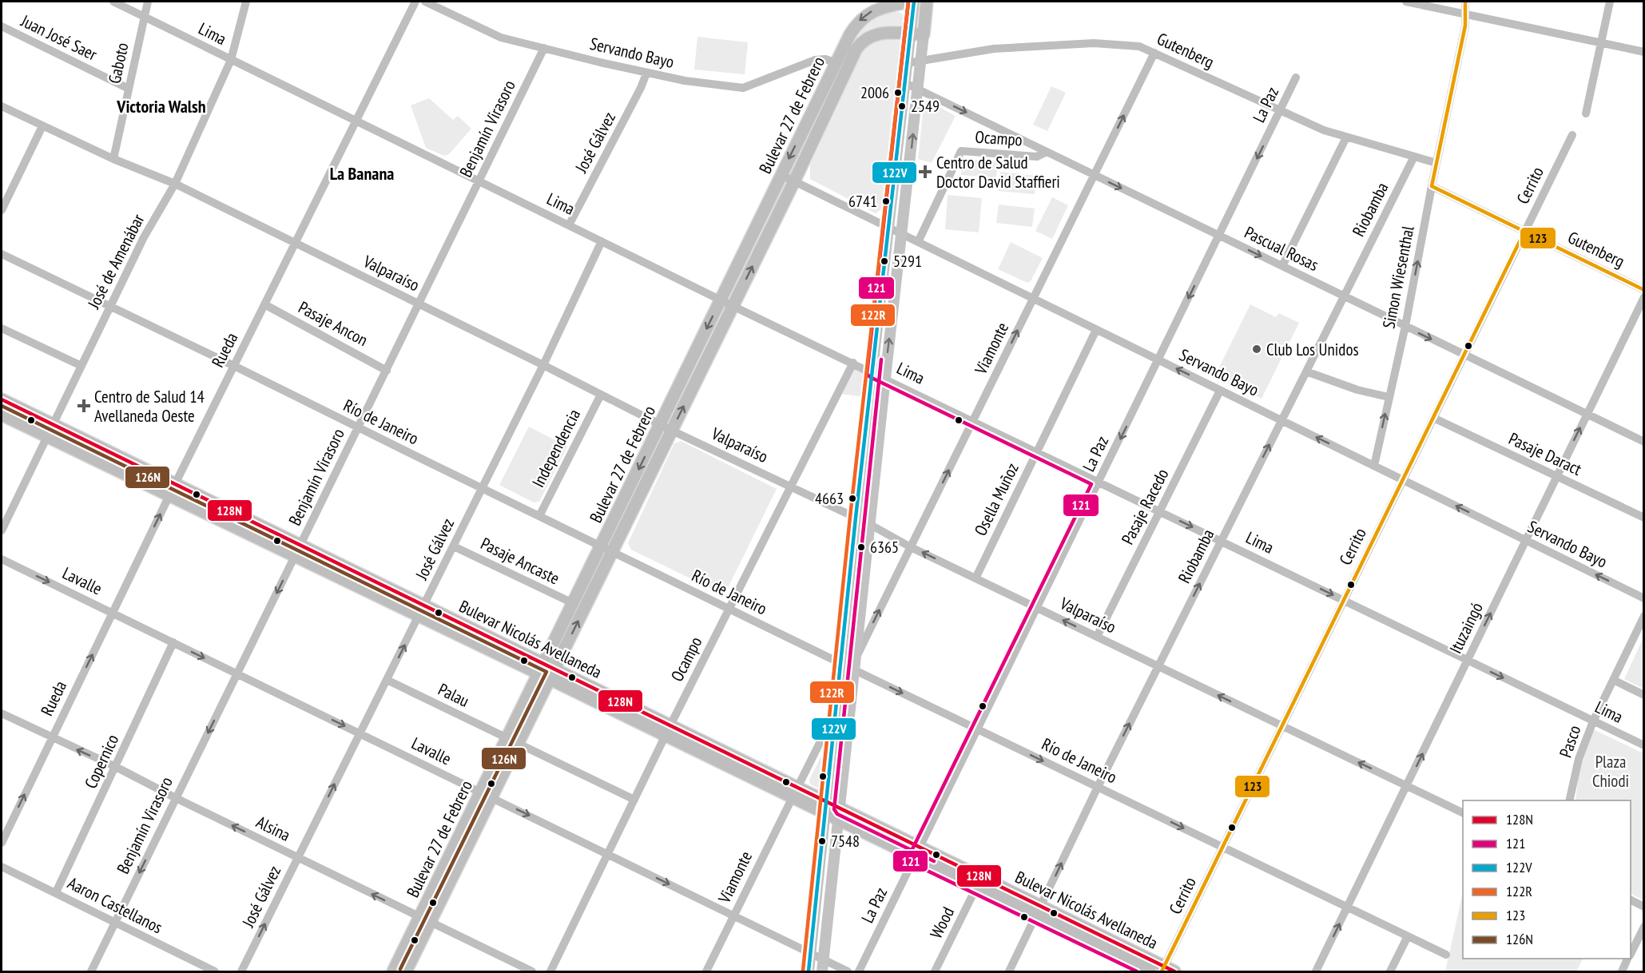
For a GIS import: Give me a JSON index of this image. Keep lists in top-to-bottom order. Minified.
{"streets":{"main road":["Bulevar 27 de Febrero","Bulevar Nicolás Avellaneda"],"street":["Lima","Juan José Saer","Gutenberg","Servando Bayo","Gaboto","La Paz","Benjamín Virasoro","Ocampo","José Gálvez","Cerrito","Riobamba","Pascual Rosas","José de Amenábar","Valparaíso","Simon Wiesenthal","Pasaje Ancon","Viamonte","Rueda","Río de Janeiro","Independencia","Pasaje Daract","Osella Muñoz","Pasaje Racedo","Pasaje Ancaste","Lavalle","Ituzaingó","Palau","Pasco","Copernico","Alsina","Aaron Castellanos","Wood"]},"crossings":[["Lima","Gaboto"],["Lima","La Paz"],["Lima","Bulevar 27 de Febrero"],["Lima","Benjamín Virasoro"],["Lima","Ocampo"],["Lima","José Gálvez"],["Lima","Cerrito"],["Lima","Riobamba"],["Lima","José de Amenábar"],["Lima","Viamonte"],["Lima","Rueda"],["Lima","Osella Muñoz"],["Lima","Pasaje Racedo"],["Lima","Ituzaingó"],["Lima","Pasco"],["Juan José Saer","Gaboto"],["Gutenberg","La Paz"],["Gutenberg","Cerrito"],["Gutenberg","Riobamba"],["Gutenberg","Simon Wiesenthal"],["Gutenberg","Viamonte"],["Servando Bayo","La Paz"],["Servando Bayo","Bulevar 27 de Febrero"],["Servando Bayo","Benjamín Virasoro"],["Servando Bayo","Ocampo"],["Servando Bayo","José Gálvez"],["Servando Bayo","Cerrito"],["Servando Bayo","Riobamba"],["Servando Bayo","Simon Wiesenthal"],["Servando Bayo","Viamonte"],["Servando Bayo","Osella Muñoz"],["Servando Bayo","Pasaje Racedo"],["Servando Bayo","Ituzaingó"],["Gaboto","Valparaíso"],["La Paz","Pascual Rosas"],["La Paz","Valparaíso"],["La Paz","Río de Janeiro"],["La Paz","Bulevar Nicolás Avellaneda"],["Bulevar 27 de Febrero","Valparaíso"],["Bulevar 27 de Febrero","Río de Janeiro"],["Bulevar 27 de Febrero","Pasaje Ancaste"],["Bulevar 27 de Febrero","Lavalle"],["Bulevar 27 de Febrero","Bulevar Nicolás Avellaneda"],["Bulevar 27 de Febrero","Palau"],["Bulevar 27 de Febrero","Alsina"],["Benjamín Virasoro","Valparaíso"],["Benjamín Virasoro","Pasaje Ancon"],["Benjamín Virasoro","Río de Janeiro"],["Benjamín Virasoro","Lavalle"],["Benjamín Virasoro","Bulevar Nicolás Avellaneda"],["Benjamín Virasoro","Alsina"],["Benjamín Virasoro","Aaron Castellanos"],["Ocampo","Pascual Rosas"],["Ocampo","Valparaíso"],["Ocampo","Río de Janeiro"],["Ocampo","Lavalle"],["Ocampo","Bulevar Nicolás Avellaneda"],["Ocampo","Palau"],["José Gálvez","Valparaíso"],["José Gálvez","Río de Janeiro"],["José Gálvez","Pasaje Ancaste"],["José Gálvez","Lavalle"],["José Gálvez","Bulevar Nicolás Avellaneda"],["José Gálvez","Palau"],["José Gálvez","Alsina"],["Cerrito","Pascual Rosas"],["Cerrito","Valparaíso"],["Cerrito","Río de Janeiro"],["Cerrito","Pasaje Daract"],["Cerrito","Bulevar Nicolás Avellaneda"],["Riobamba","Pascual Rosas"],["Riobamba","Valparaíso"],["Riobamba","Río de Janeiro"],["Riobamba","Bulevar Nicolás Avellaneda"],["Pascual Rosas","Simon Wiesenthal"],["Pascual Rosas","Viamonte"],["Pascual Rosas","Ituzaingó"],["José de Amenábar","Valparaíso"],["José de Amenábar","Río de Janeiro"],["José de Amenábar","Bulevar Nicolás Avellaneda"],["Valparaíso","Viamonte"],["Valparaíso","Rueda"],["Valparaíso","Independencia"],["Valparaíso","Osella Muñoz"],["Valparaíso","Pasaje Racedo"],["Valparaíso","Ituzaingó"],["Pasaje Ancon","Rueda"],["Viamonte","Lavalle"],["Viamonte","Bulevar Nicolás Avellaneda"],["Rueda","Río de Janeiro"],["Rueda","Lavalle"],["Rueda","Bulevar Nicolás Avellaneda"],["Rueda","Alsina"],["Río de Janeiro","Independencia"],["Río de Janeiro","Ituzaingó"],["Pasaje Daract","Ituzaingó"],["Lavalle","Copernico"],["Bulevar Nicolás Avellaneda","Wood"],["Copernico","Alsina"],["Copernico","Aaron Castellanos"]],"one_way":["Benjamín Virasoro","Riobamba","Pascual Rosas","Simon Wiesenthal","Viamonte","Rueda","Lavalle","Ituzaingó","Alsina"],"districts":["Victoria Walsh","La Banana"],"parks":["Plaza Chiodi"],"places":{"other":["2006","2549","6741","5291","Club Los Unidos","4663","6365","7548"],"health":["Centro de Salud Doctor David Staffieri","Centro de Salud 14 Avellaneda Oeste"]},"lines":["transit line 121","transit line 122V","transit line 122R","transit line 123","transit line 128N","transit line 126N"],"legend":["128N","121","122V","122R","123","126N"]}
